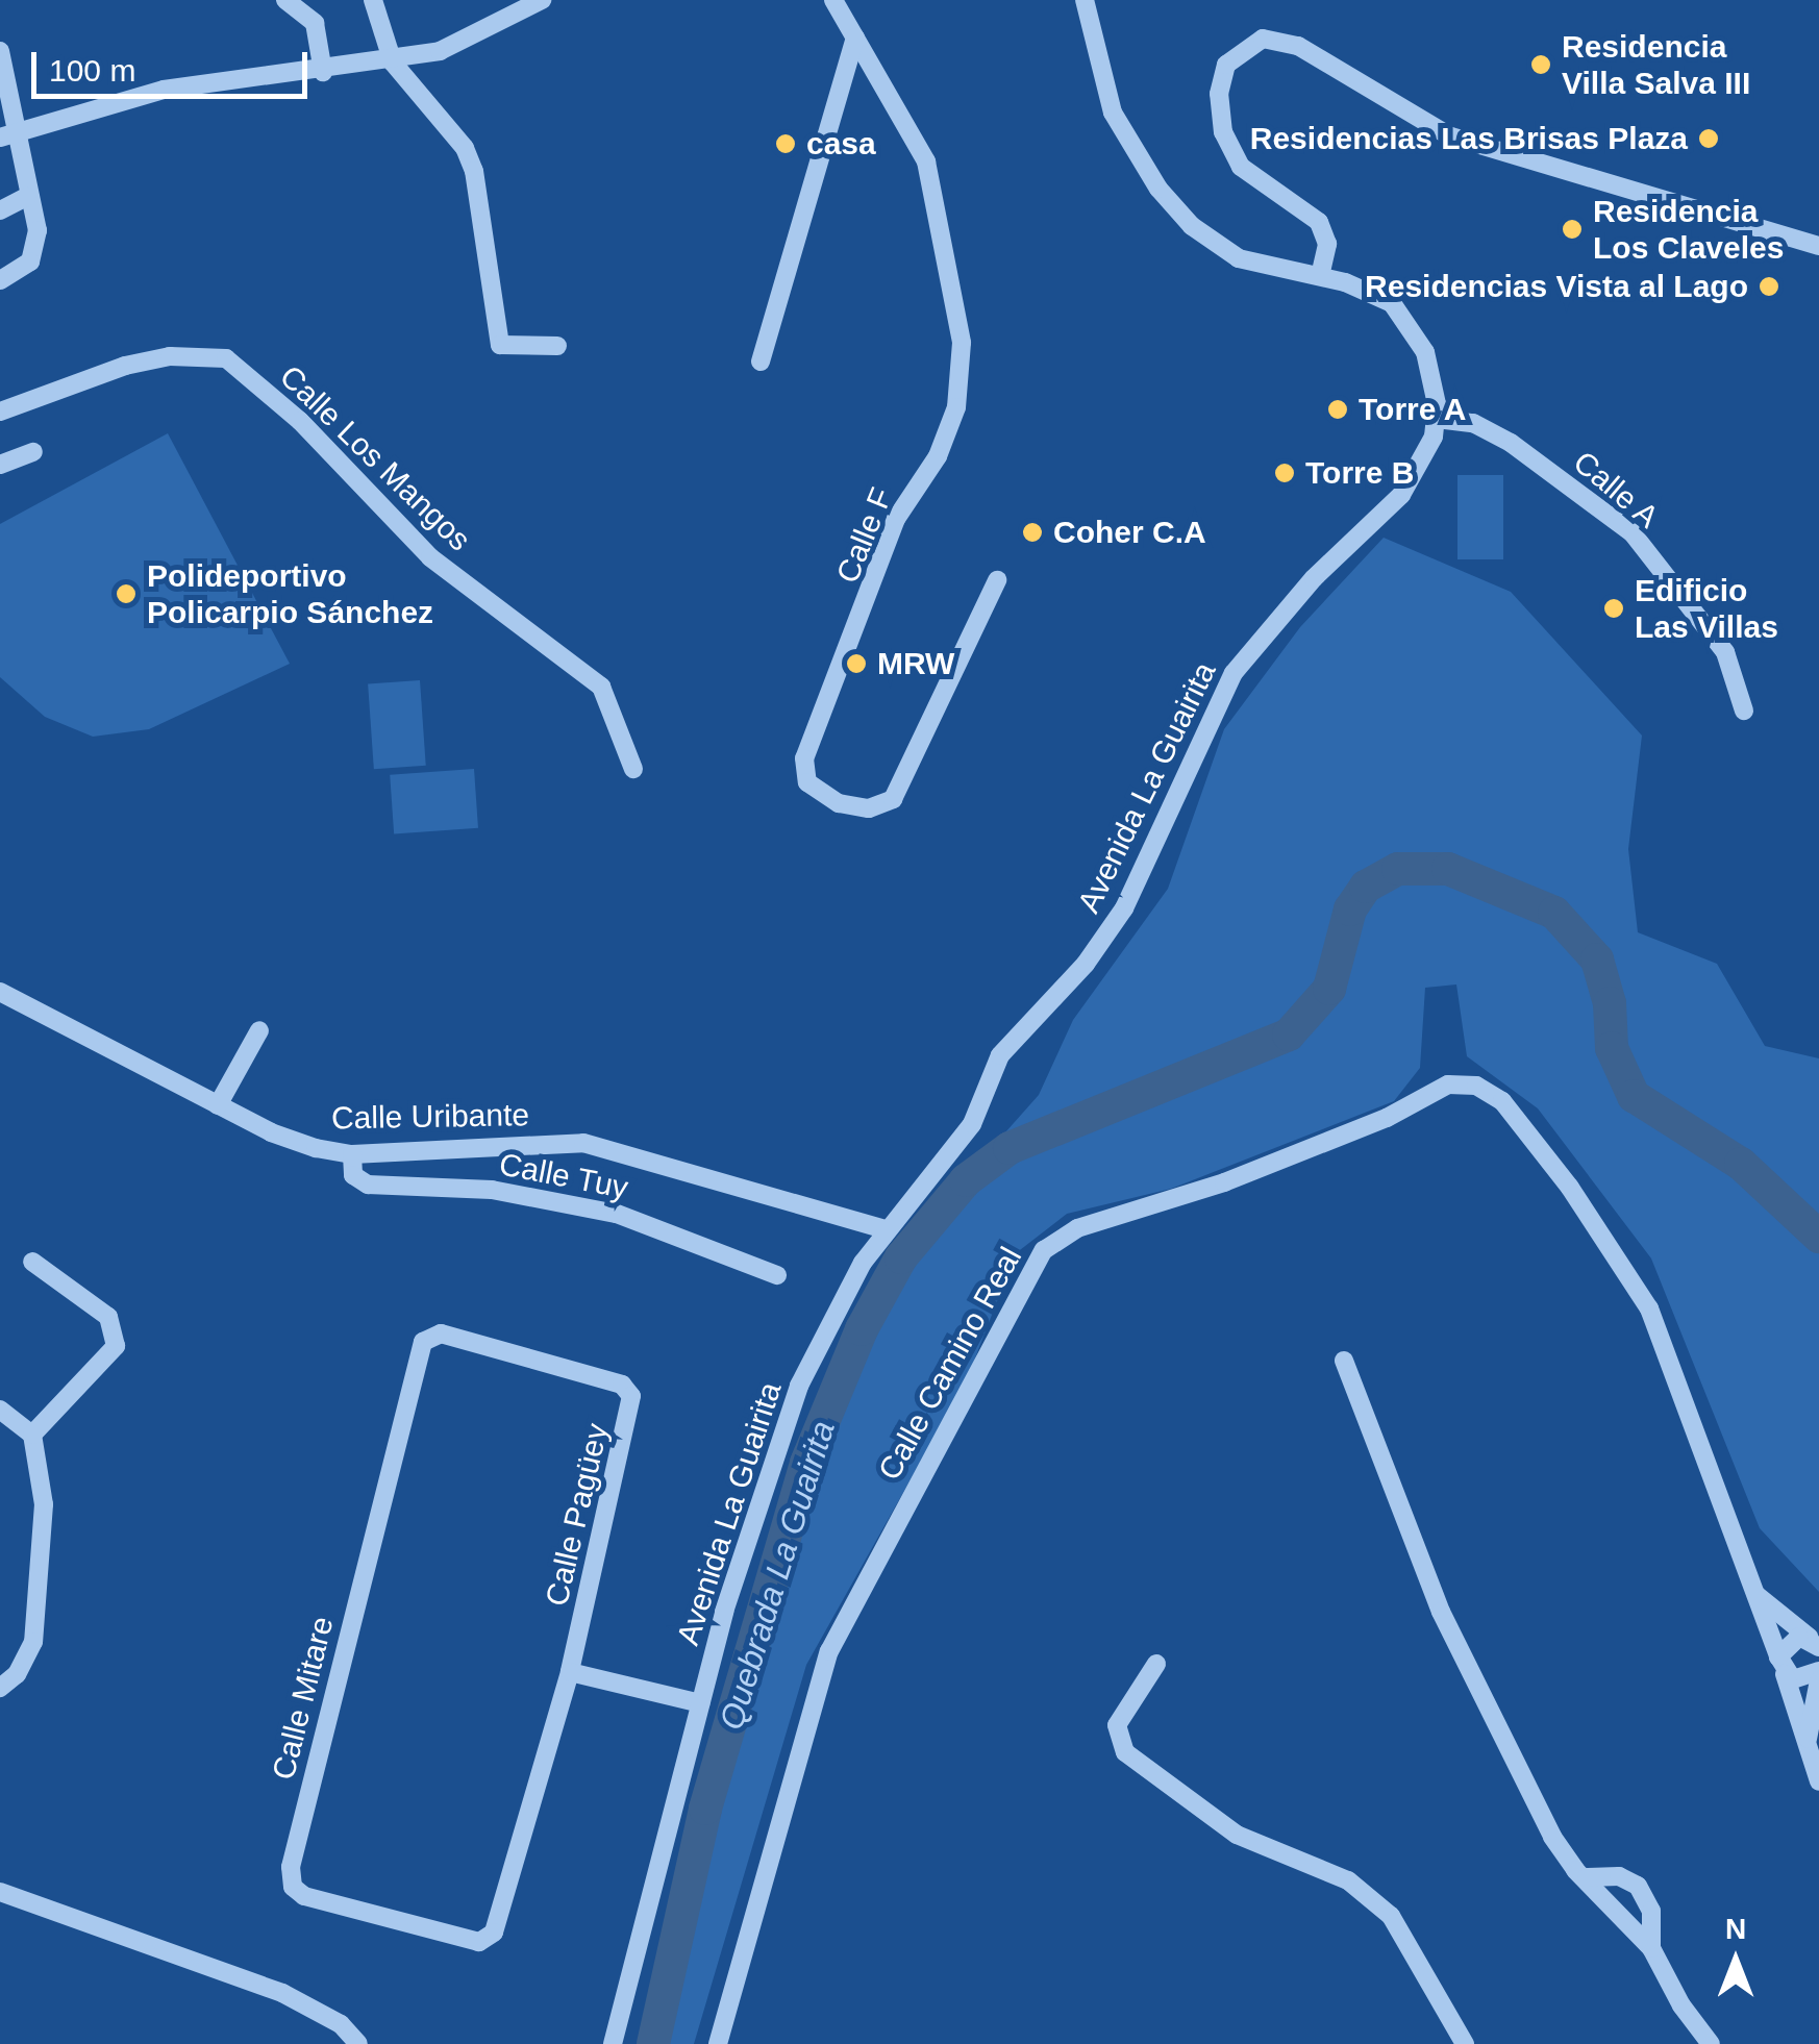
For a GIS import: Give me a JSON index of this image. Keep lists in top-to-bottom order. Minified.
{"streets":{"street":["Calle Los Mangos","Calle A","Calle F","Avenida La Guairita","Calle Uribante","Calle Tuy","Calle Camino Real","Calle Pagüey","Calle Mitare"]},"crossings":[["Calle A","Avenida La Guairita"],["Avenida La Guairita","Calle Uribante"],["Calle Uribante","Calle Tuy"],["Calle Pagüey","Calle Mitare"]],"water":["Quebrada La Guairita"],"places":["Residencia Villa Salva III","Residencias Las Brisas Plaza","casa","Residencia Los Claveles","Residencias Vista al Lago","Torre A","Torre B","Coher C.A","Polideportivo Policarpio Sánchez","Edificio Las Villas","MRW"],"scale_bar":"100 m","north":"top"}
